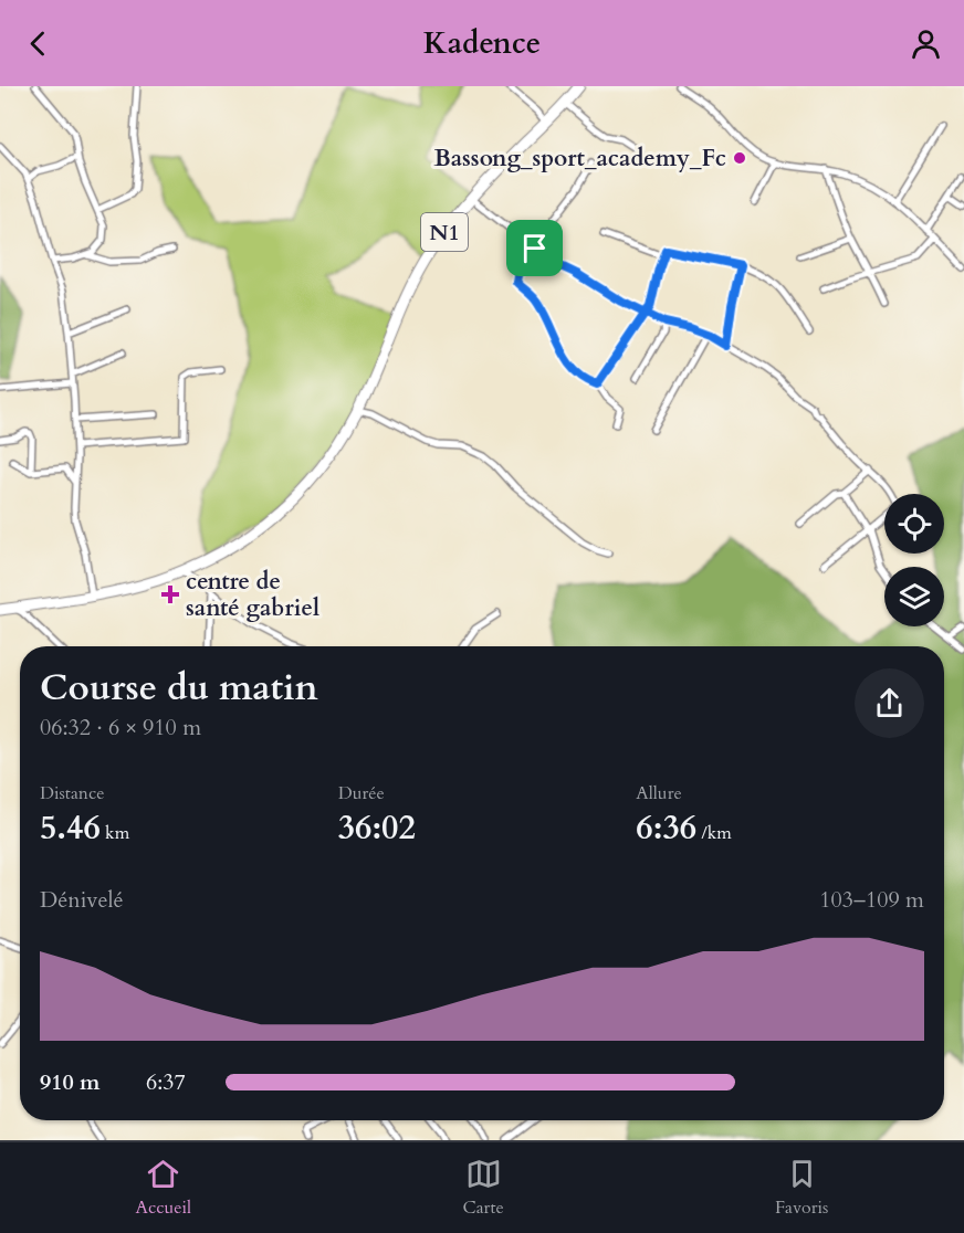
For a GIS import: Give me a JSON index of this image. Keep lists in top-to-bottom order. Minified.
{"streets":{"highway":["N1"]},"places":{"other":["Bassong_sport_academy_Fc"],"health":["centre de santé gabriel"]},"page":{"header":"Kadence","heading":["Course du matin","06:32 · 6 × 910 m"],"stats":[["Distance","5.46 km"],["Durée","36:02"],["Allure","6:36 /km"]],"chart":["Dénivelé","103–109 m"],"list":[{"name":"910 m","note":"6:37"}],"tabs":["Accueil","Carte","Favoris"]}}
